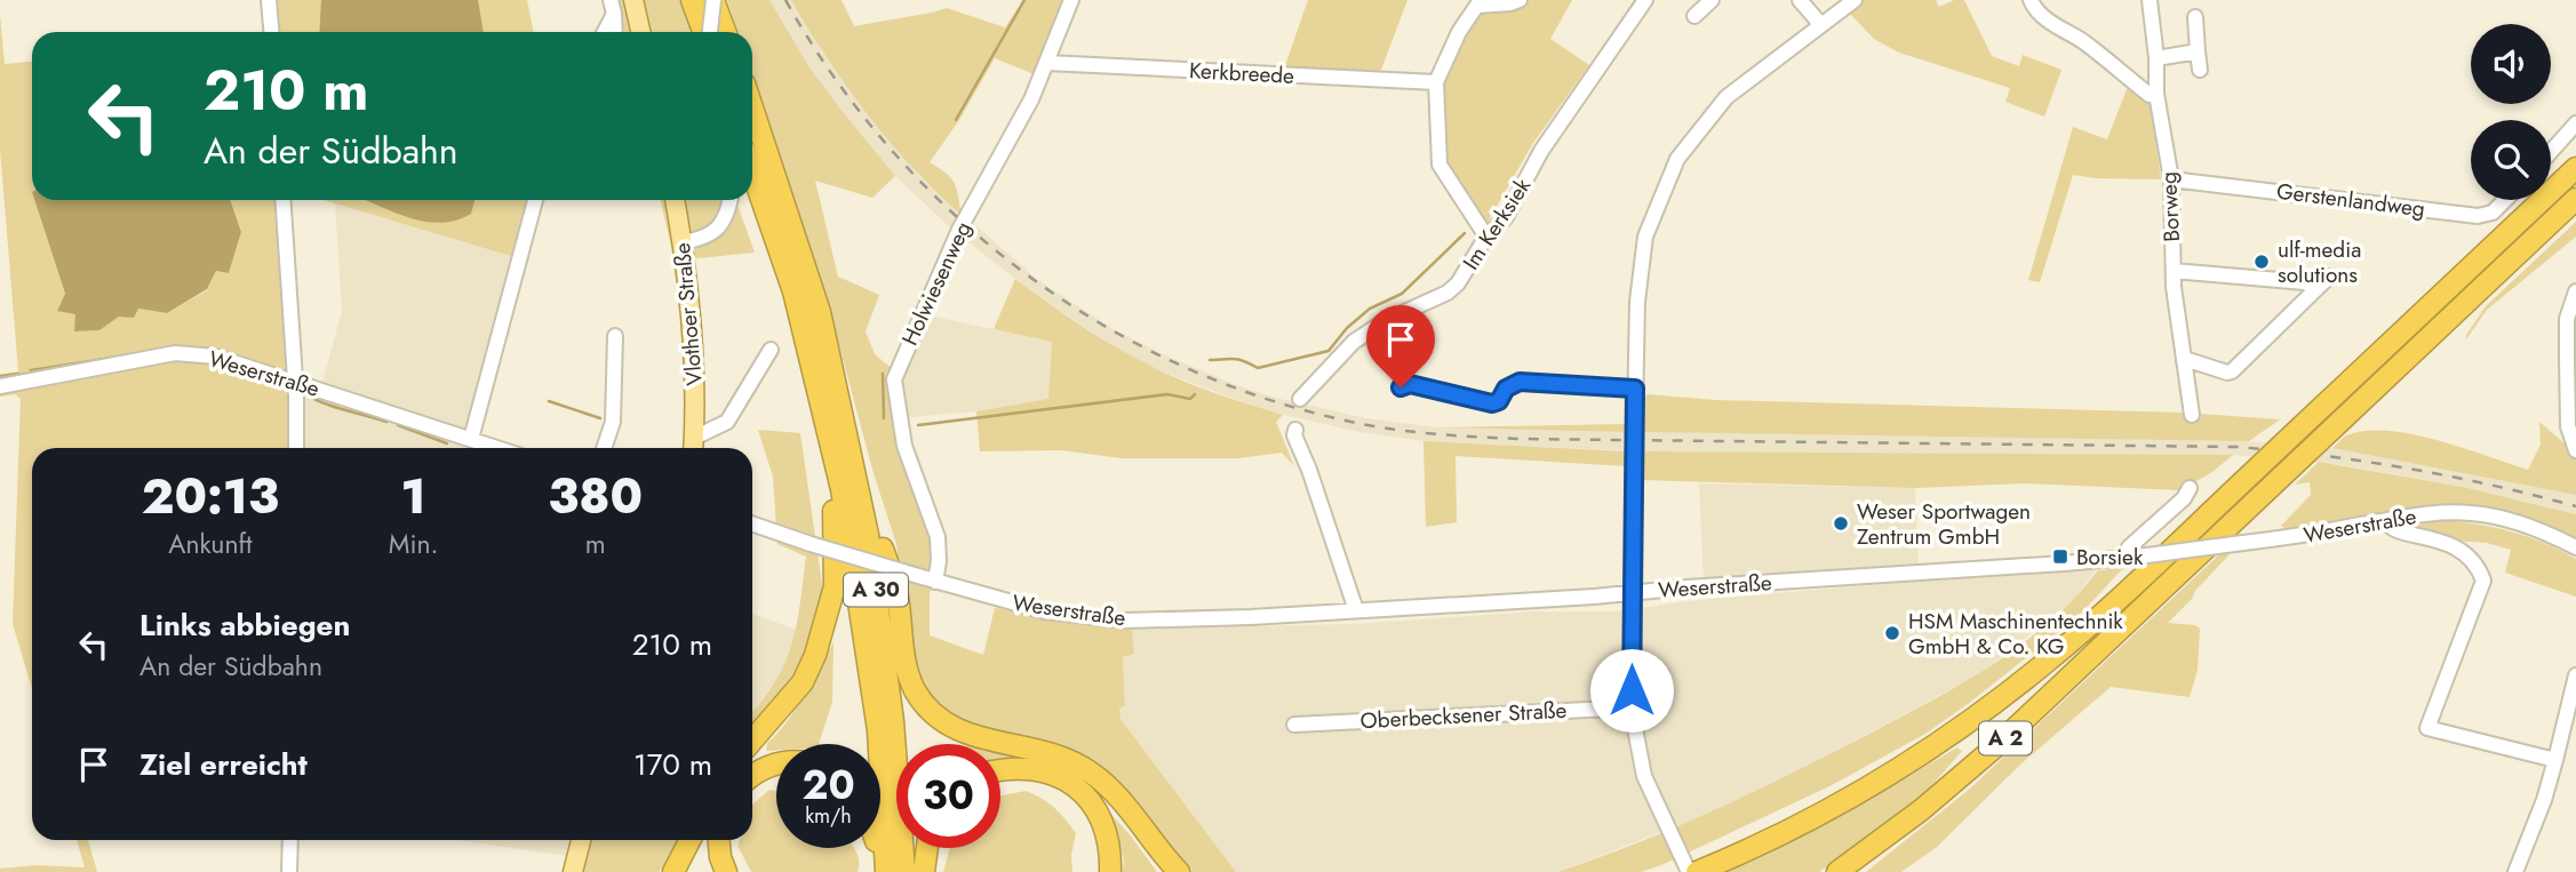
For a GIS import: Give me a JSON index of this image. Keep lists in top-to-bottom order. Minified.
{"streets":{"highway":["A 30","A 2"],"main road":["Vlothoer Straße"],"street":["Kerkbreede","Gerstenlandweg","Borweg","Im Kerksiek","Holwiesenweg","Weserstraße","Oberbecksener Straße"]},"crossings":[["Kerkbreede","Holwiesenweg"],["Gerstenlandweg","Borweg"],["Holwiesenweg","Weserstraße"]],"places":{"other":["ulf-media solutions","Weser Sportwagen Zentrum GmbH","HSM Maschinentechnik GmbH & Co. KG"],"transit":["Borsiek"]},"page":{"turn":["210 m","An der Südbahn"],"eta":["20:13","Ankunft","1","Min.","380","m"],"list":[{"name":"Links abbiegen","note":"An der Südbahn","value":"210 m"},{"name":"Ziel erreicht","value":"170 m"}],"speed":"20 km/h","limit":"30"}}
